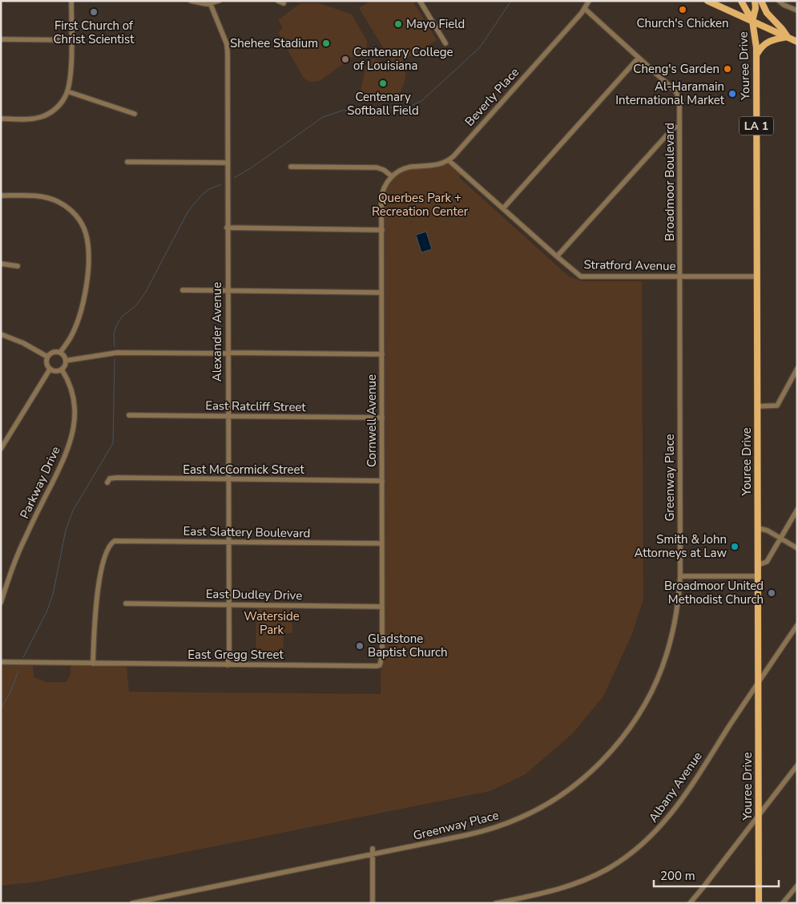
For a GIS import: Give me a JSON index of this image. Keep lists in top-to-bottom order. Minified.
{"streets":{"main road":["Youree Drive","LA 1"],"street":["Beverly Place","Broadmoor Boulevard","Stratford Avenue","Alexander Avenue","East Ratcliff Street","Cornwell Avenue","East McCormick Street","Greenway Place","Parkway Drive","East Slattery Boulevard","East Dudley Drive","East Gregg Street","Albany Avenue"]},"crossings":[["Youree Drive","Stratford Avenue"],["Youree Drive","Albany Avenue"],["Beverly Place","Broadmoor Boulevard"],["Beverly Place","Stratford Avenue"],["Broadmoor Boulevard","Stratford Avenue"],["Broadmoor Boulevard","Greenway Place"],["Stratford Avenue","Greenway Place"],["Alexander Avenue","East Ratcliff Street"],["Alexander Avenue","East McCormick Street"],["Alexander Avenue","East Slattery Boulevard"],["Alexander Avenue","East Dudley Drive"],["Alexander Avenue","East Gregg Street"],["East Ratcliff Street","Cornwell Avenue"],["Cornwell Avenue","East McCormick Street"],["Cornwell Avenue","East Slattery Boulevard"],["Cornwell Avenue","East Dudley Drive"],["Cornwell Avenue","East Gregg Street"],["East Slattery Boulevard","East Gregg Street"]],"parks":["Querbes Park + Recreation Center","Waterside Park"],"places":["Church's Chicken","First Church of Christ Scientist","Mayo Field","Shehee Stadium","Centenary College of Louisiana","Cheng's Garden","Centenary Softball Field","Al-Haramain International Market","Smith & John Attorneys at Law","Broadmoor United Methodist Church","Gladstone Baptist Church"],"scale_bar":"200 m"}
